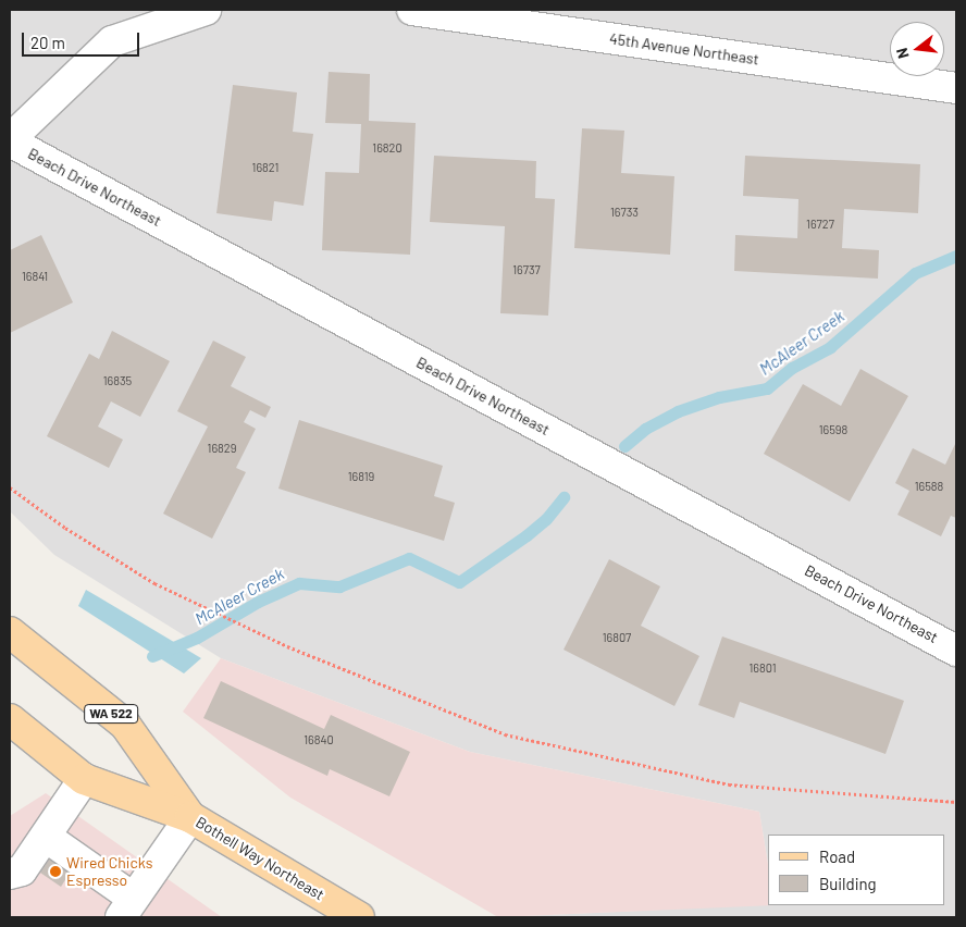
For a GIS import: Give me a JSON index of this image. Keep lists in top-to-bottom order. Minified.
{"streets":{"main road":["WA 522","Bothell Way Northeast"],"street":["45th Avenue Northeast","Beach Drive Northeast"]},"water":["McAleer Creek"],"places":["Wired Chicks Espresso"],"house_numbers":["16820","16821","16733","16727","16737","16841","16835","16598","16829","16819","16588","16807","16801","16840"],"legend":["Road","Building"],"scale_bar":"20 m","north":"left"}
